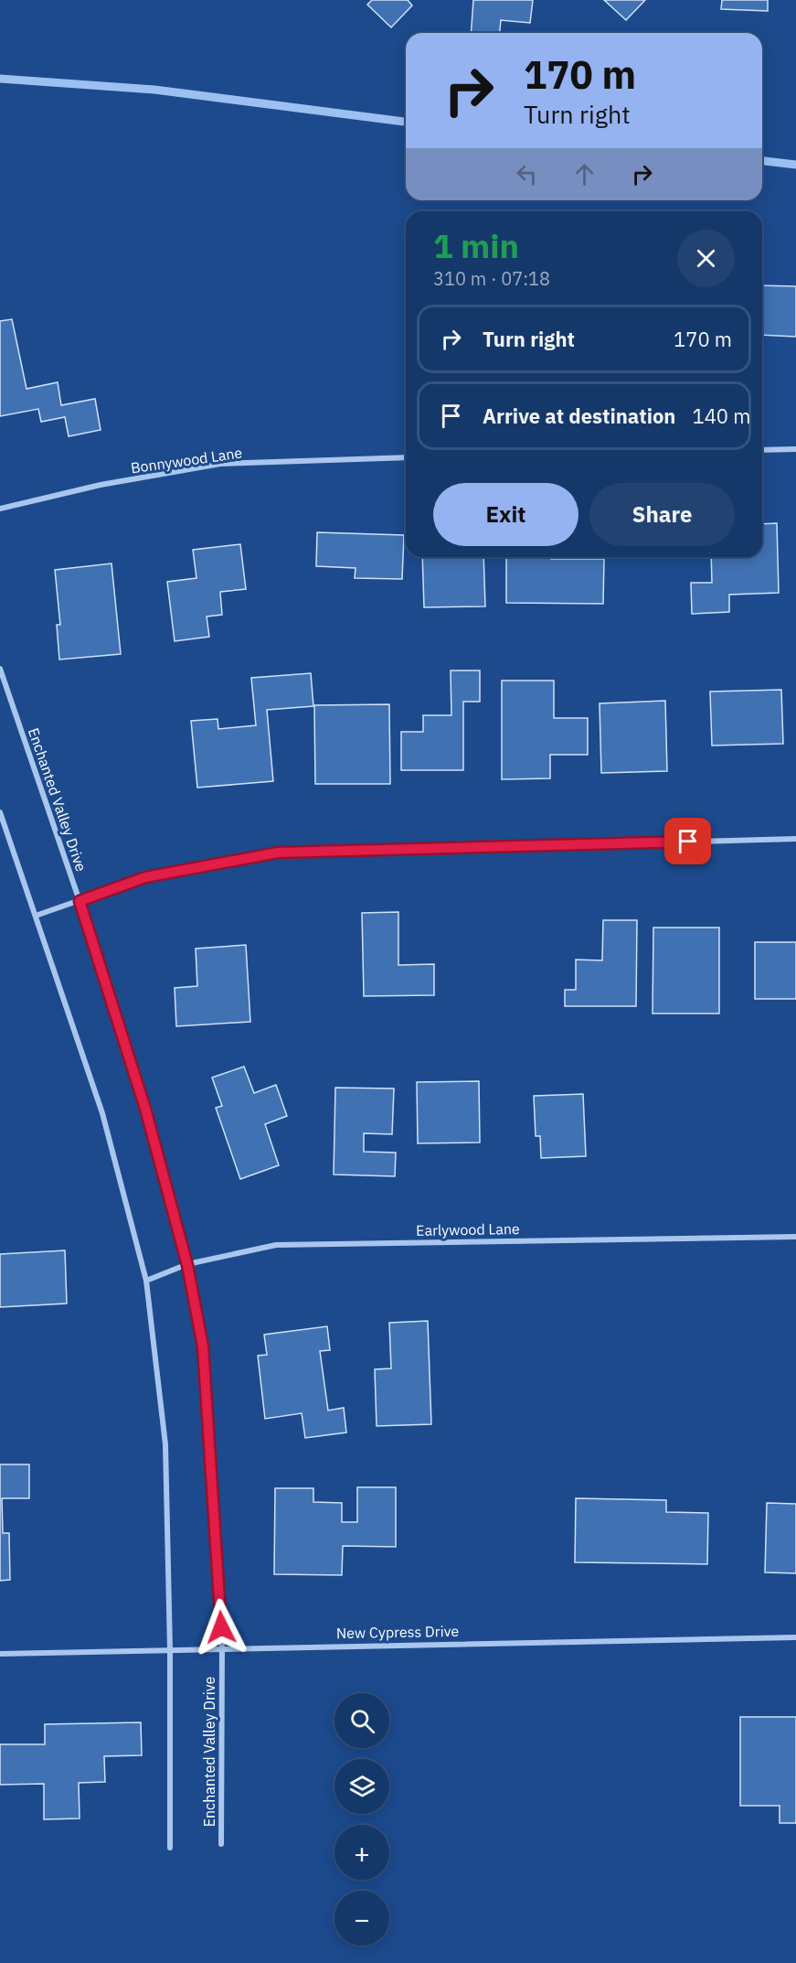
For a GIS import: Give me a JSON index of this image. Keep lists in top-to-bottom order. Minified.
{"streets":{"street":["Bonnywood Lane","Enchanted Valley Drive","Earlywood Lane","New Cypress Drive"]},"crossings":[["Enchanted Valley Drive","Earlywood Lane"],["Enchanted Valley Drive","New Cypress Drive"]],"page":{"turn":["170 m","Turn right"],"heading":["1 min","310 m · 07:18"],"list":[{"name":"Turn right","value":"170 m"},{"name":"Arrive at destination","value":"140 m"}],"buttons":["Exit","Share"],"map_buttons":["+","−"]}}
